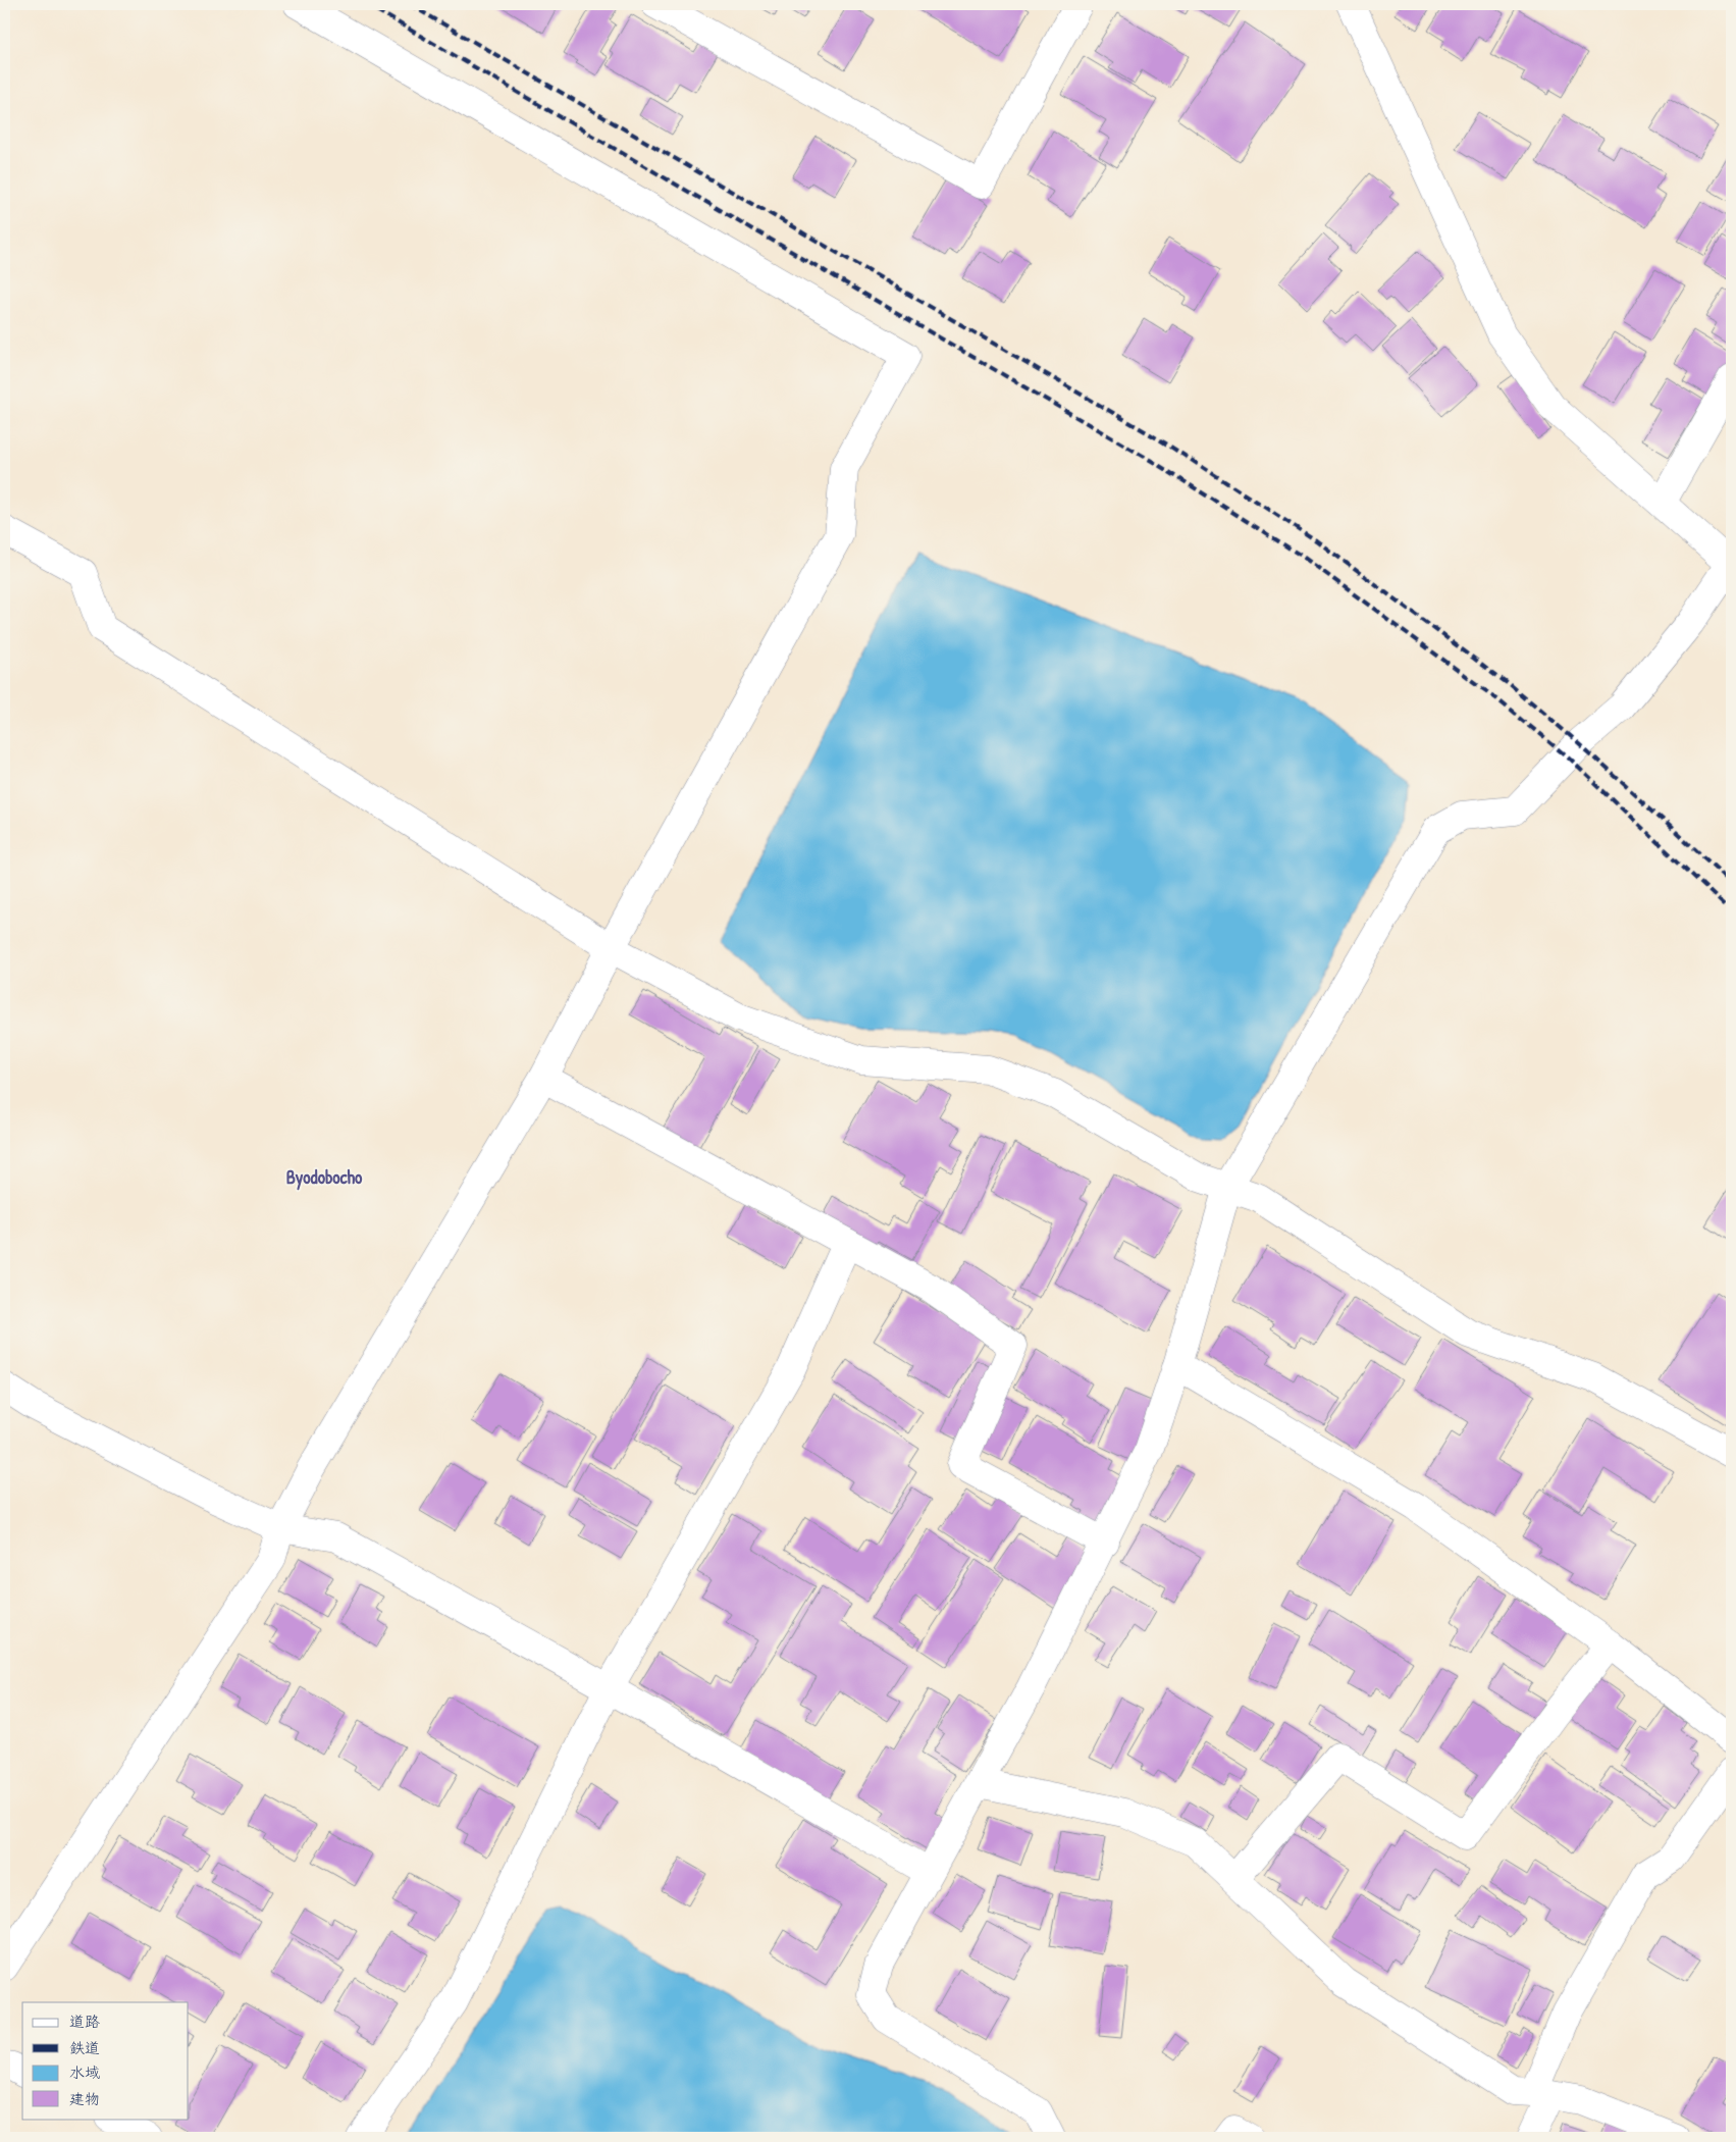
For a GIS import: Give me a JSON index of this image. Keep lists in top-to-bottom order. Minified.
{"districts":["Byodobocho"],"legend":["道路","鉄道","水域","建物"]}
